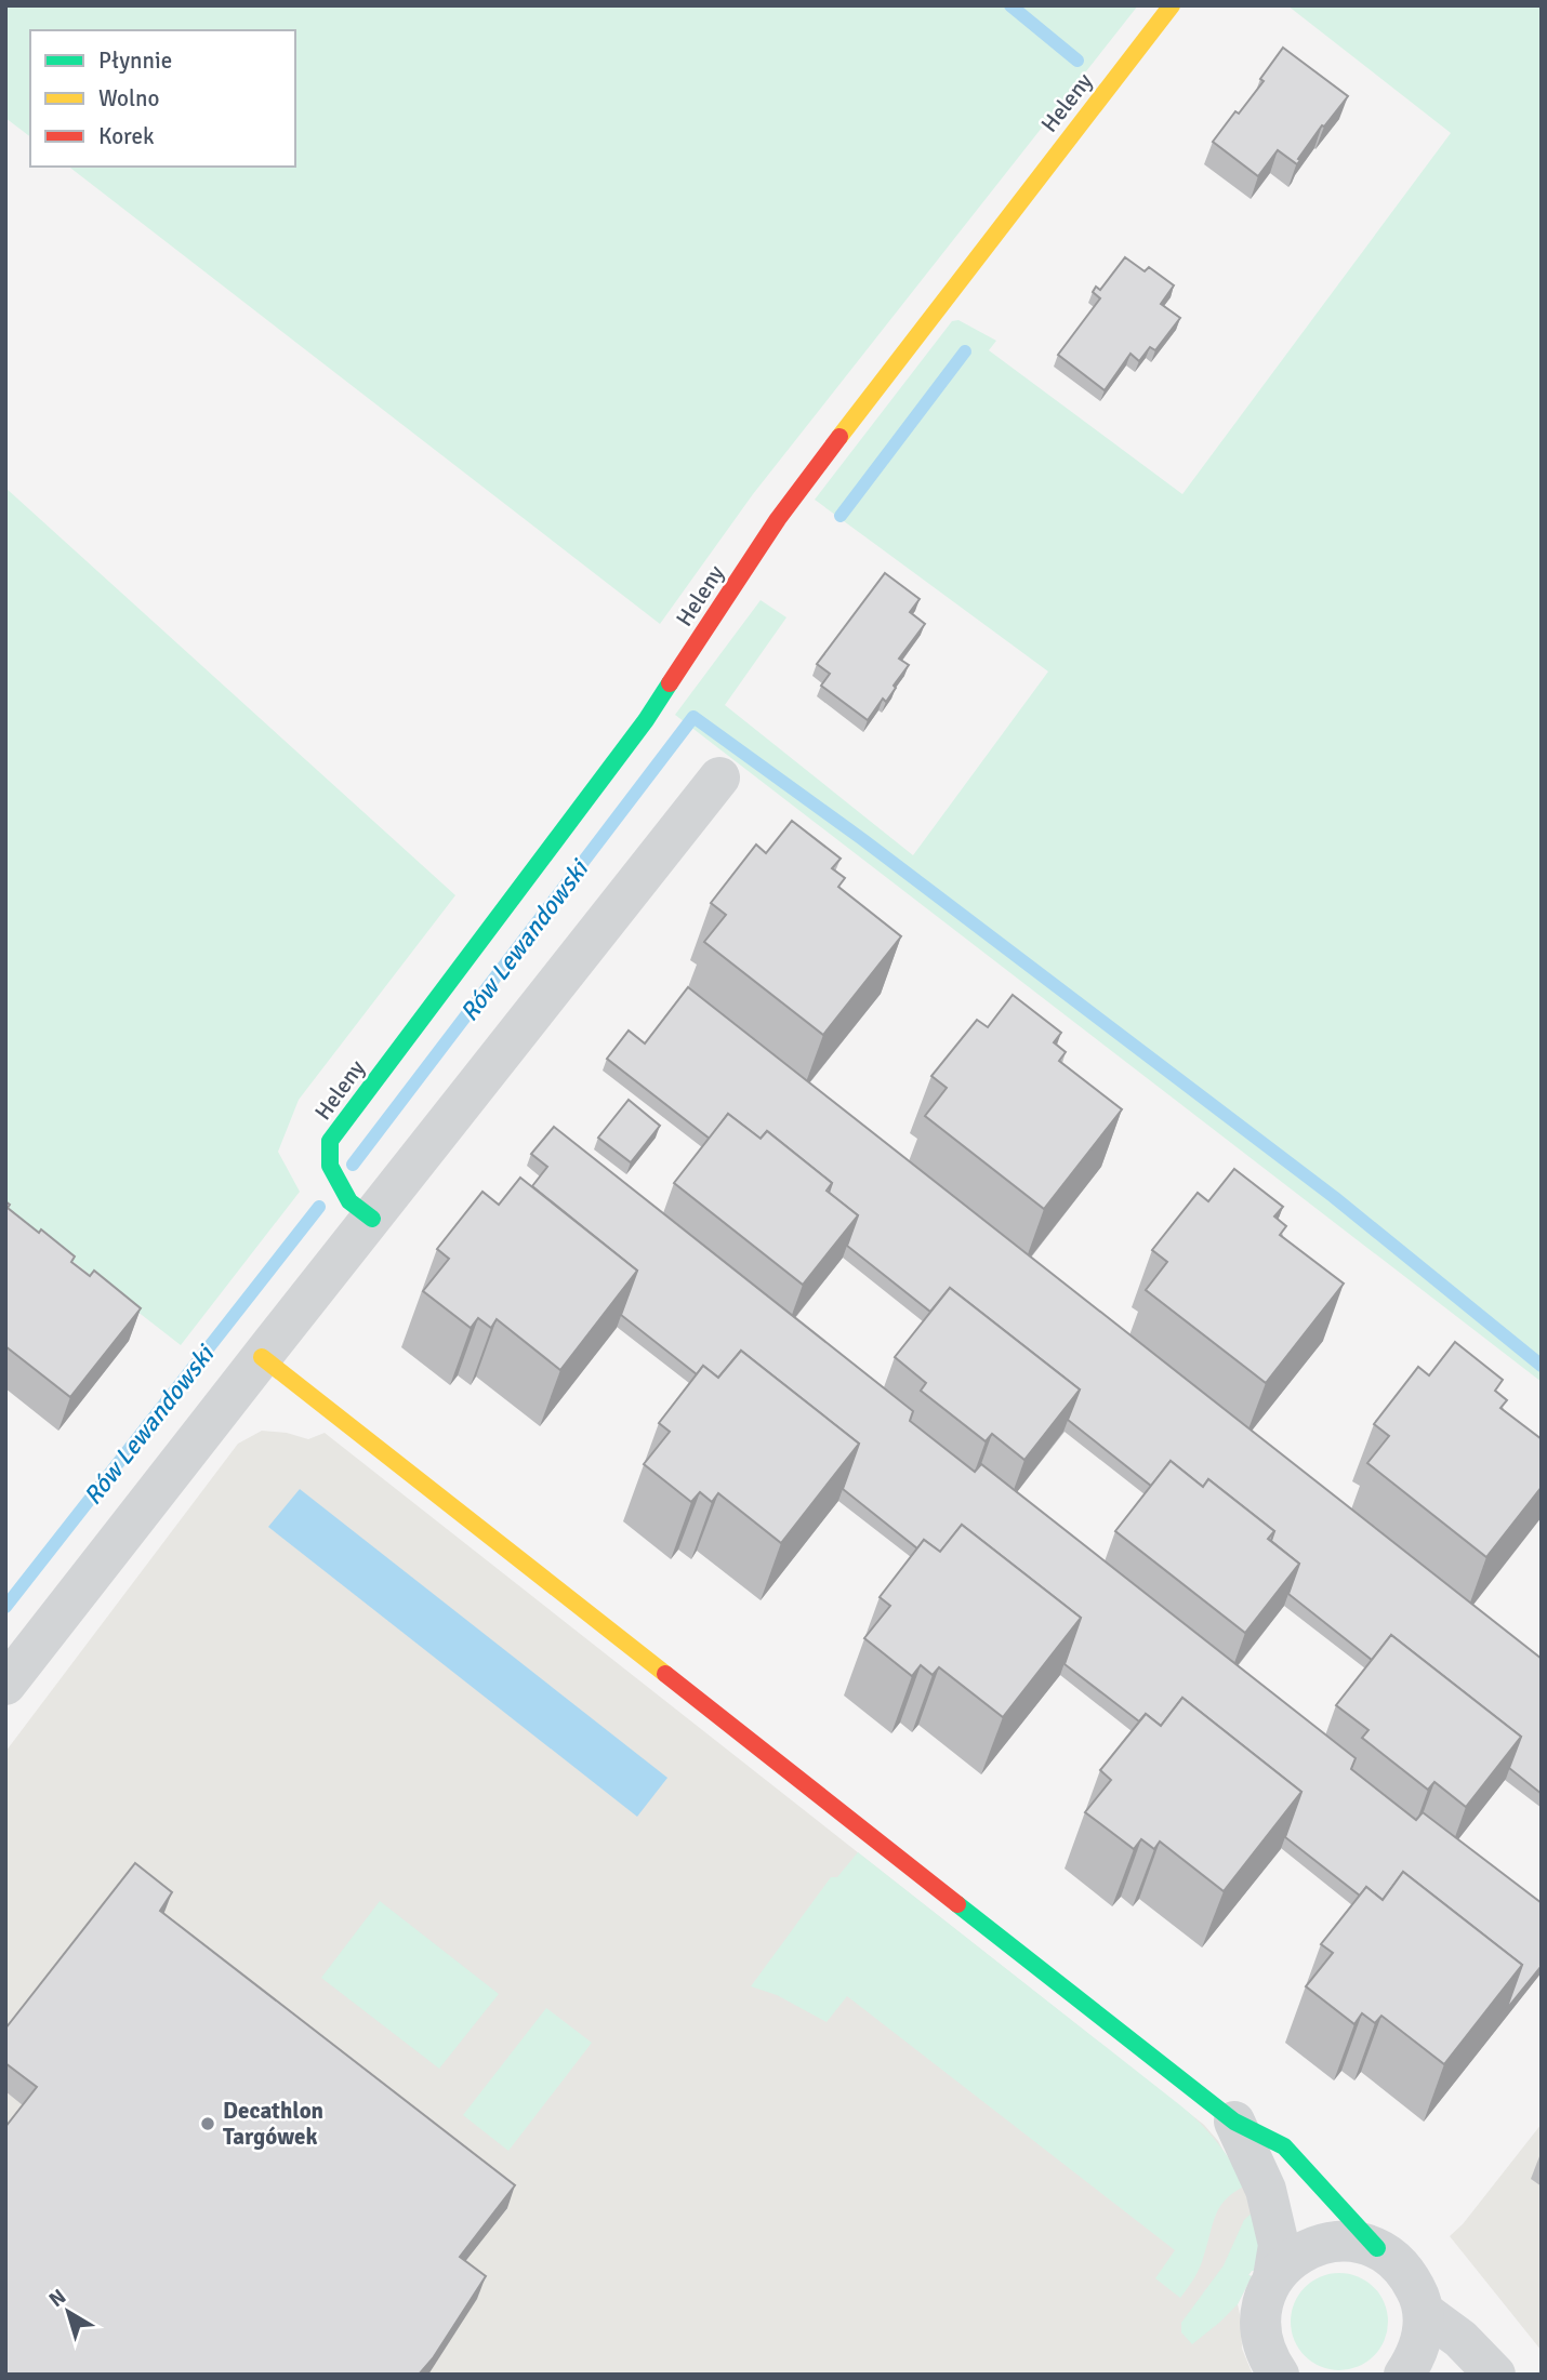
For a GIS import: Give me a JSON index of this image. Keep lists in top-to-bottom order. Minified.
{"streets":{"street":["Heleny"]},"water":["Rów Lewandowski"],"places":["Decathlon Targówek"],"legend":["Płynnie","Wolno","Korek"],"north":"top left"}
